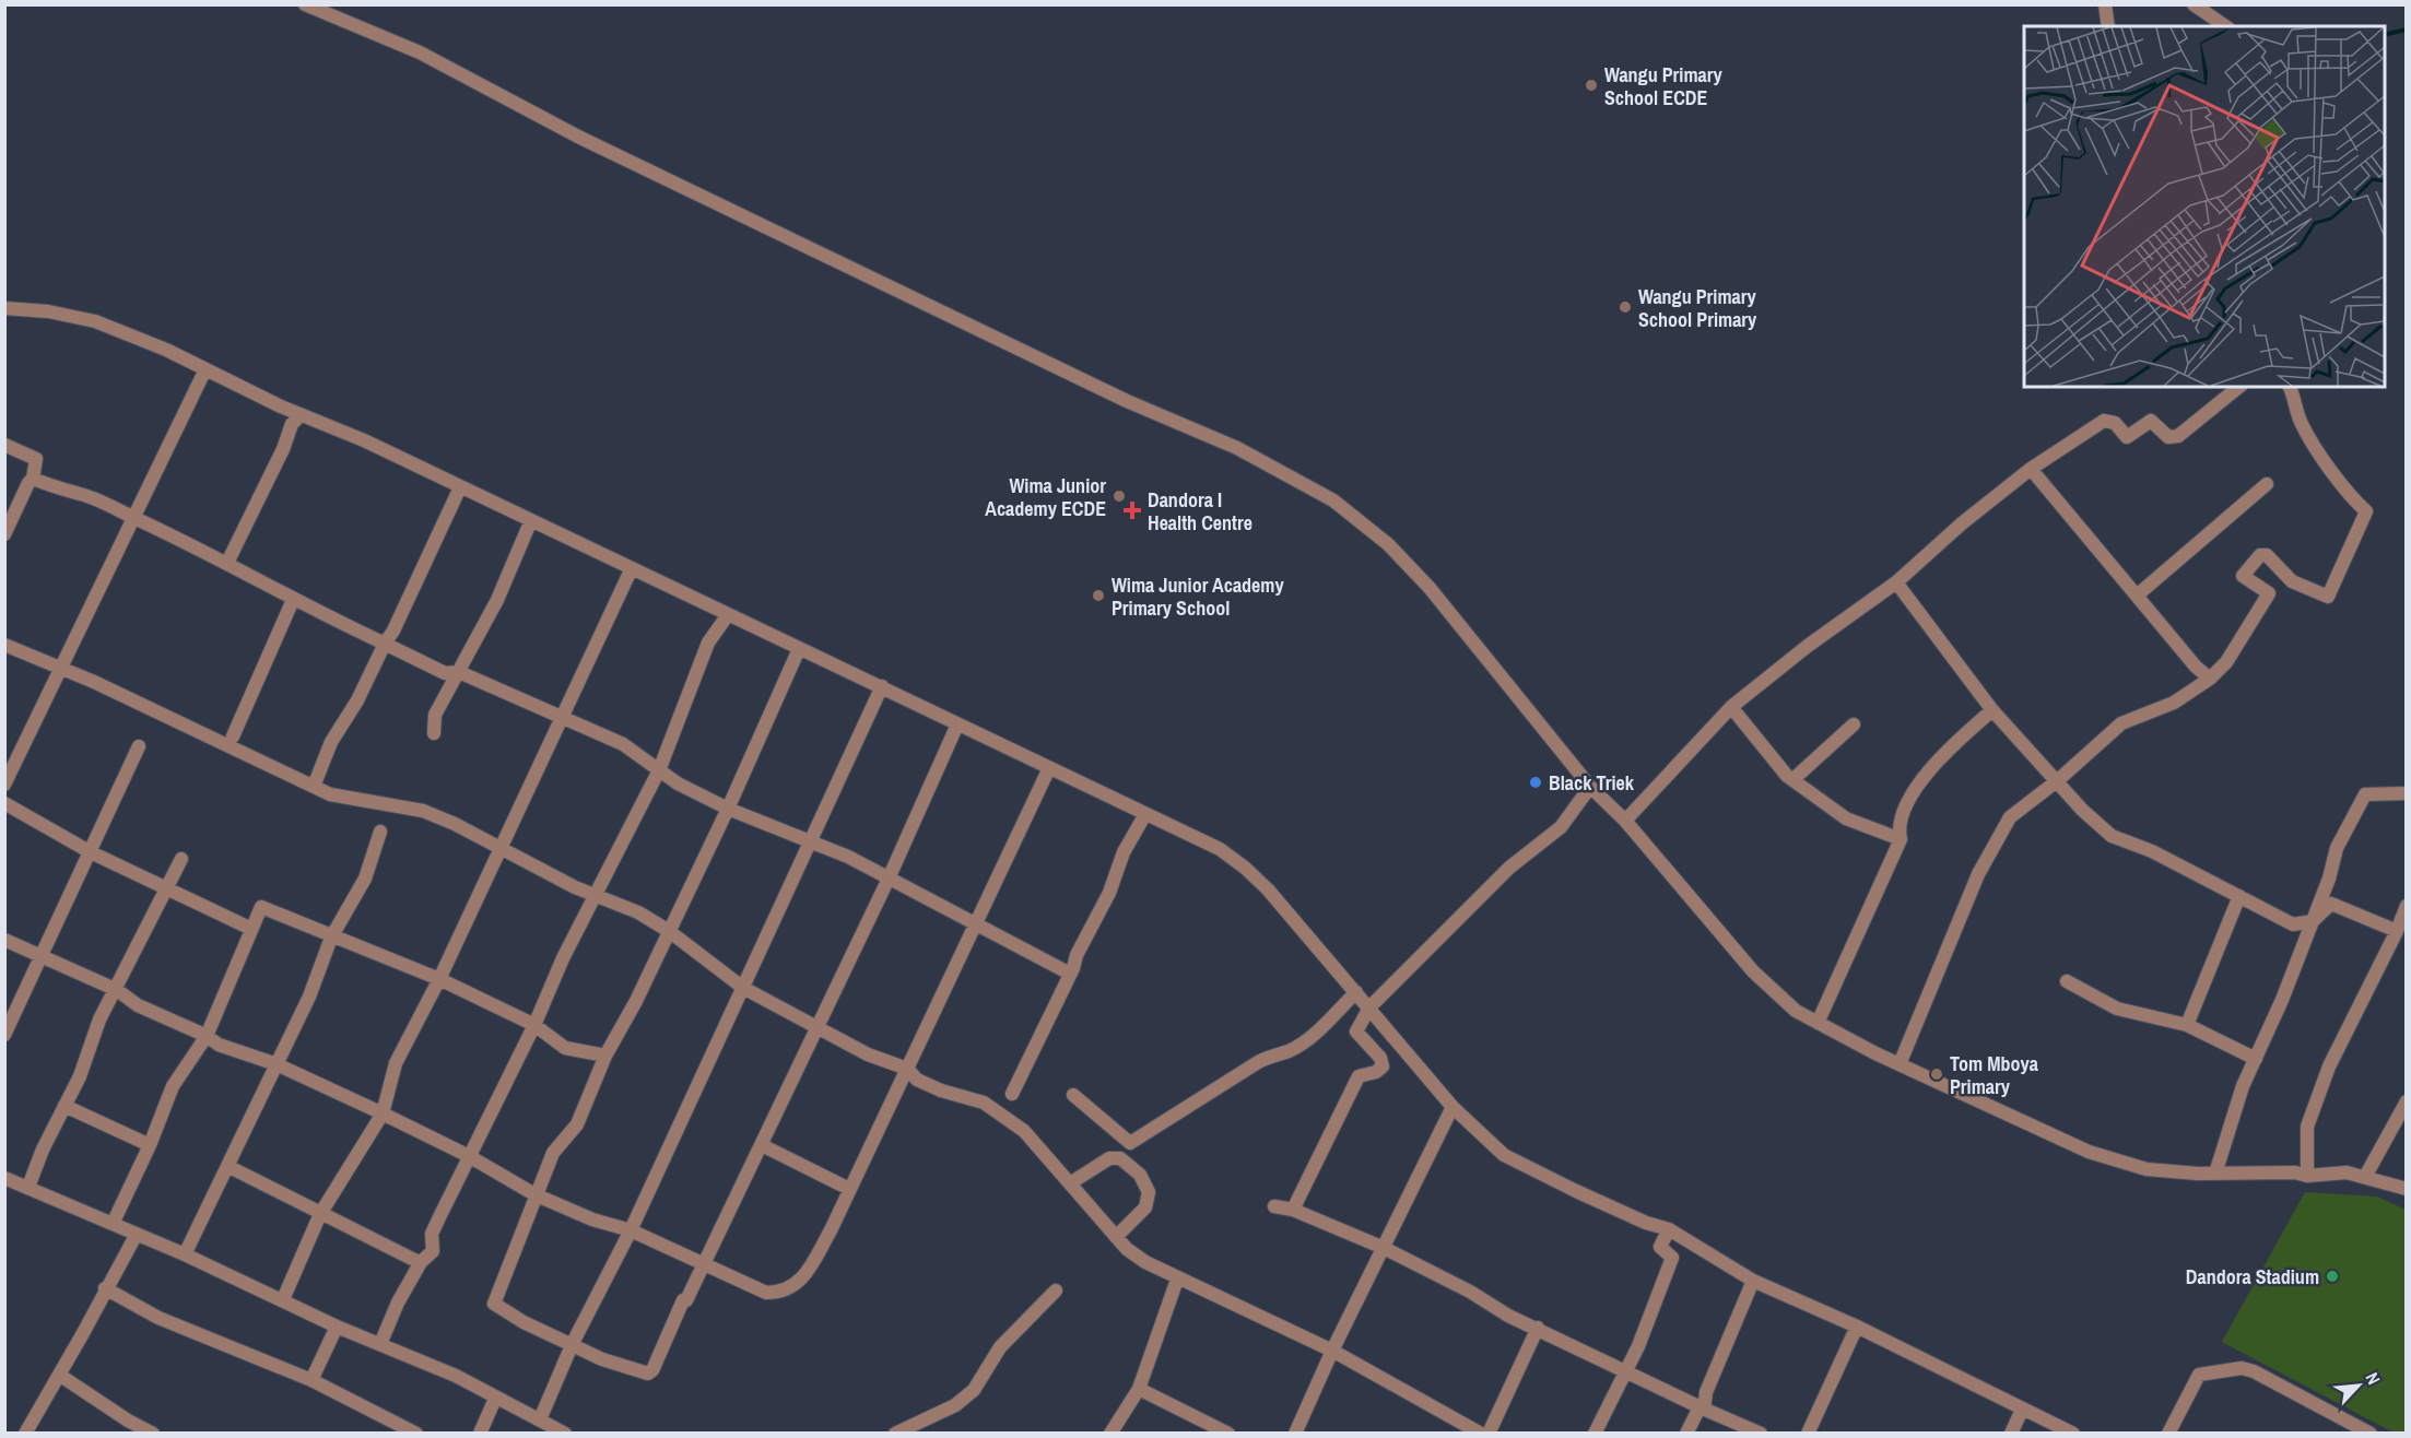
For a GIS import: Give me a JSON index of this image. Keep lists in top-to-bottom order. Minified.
{"places":{"other":["Wangu Primary School ECDE","Wangu Primary School Primary","Wima Junior Academy ECDE","Wima Junior Academy Primary School","Black Triek","Tom Mboya Primary","Dandora Stadium"],"health":["Dandora I Health Centre"]},"north":"top right"}
